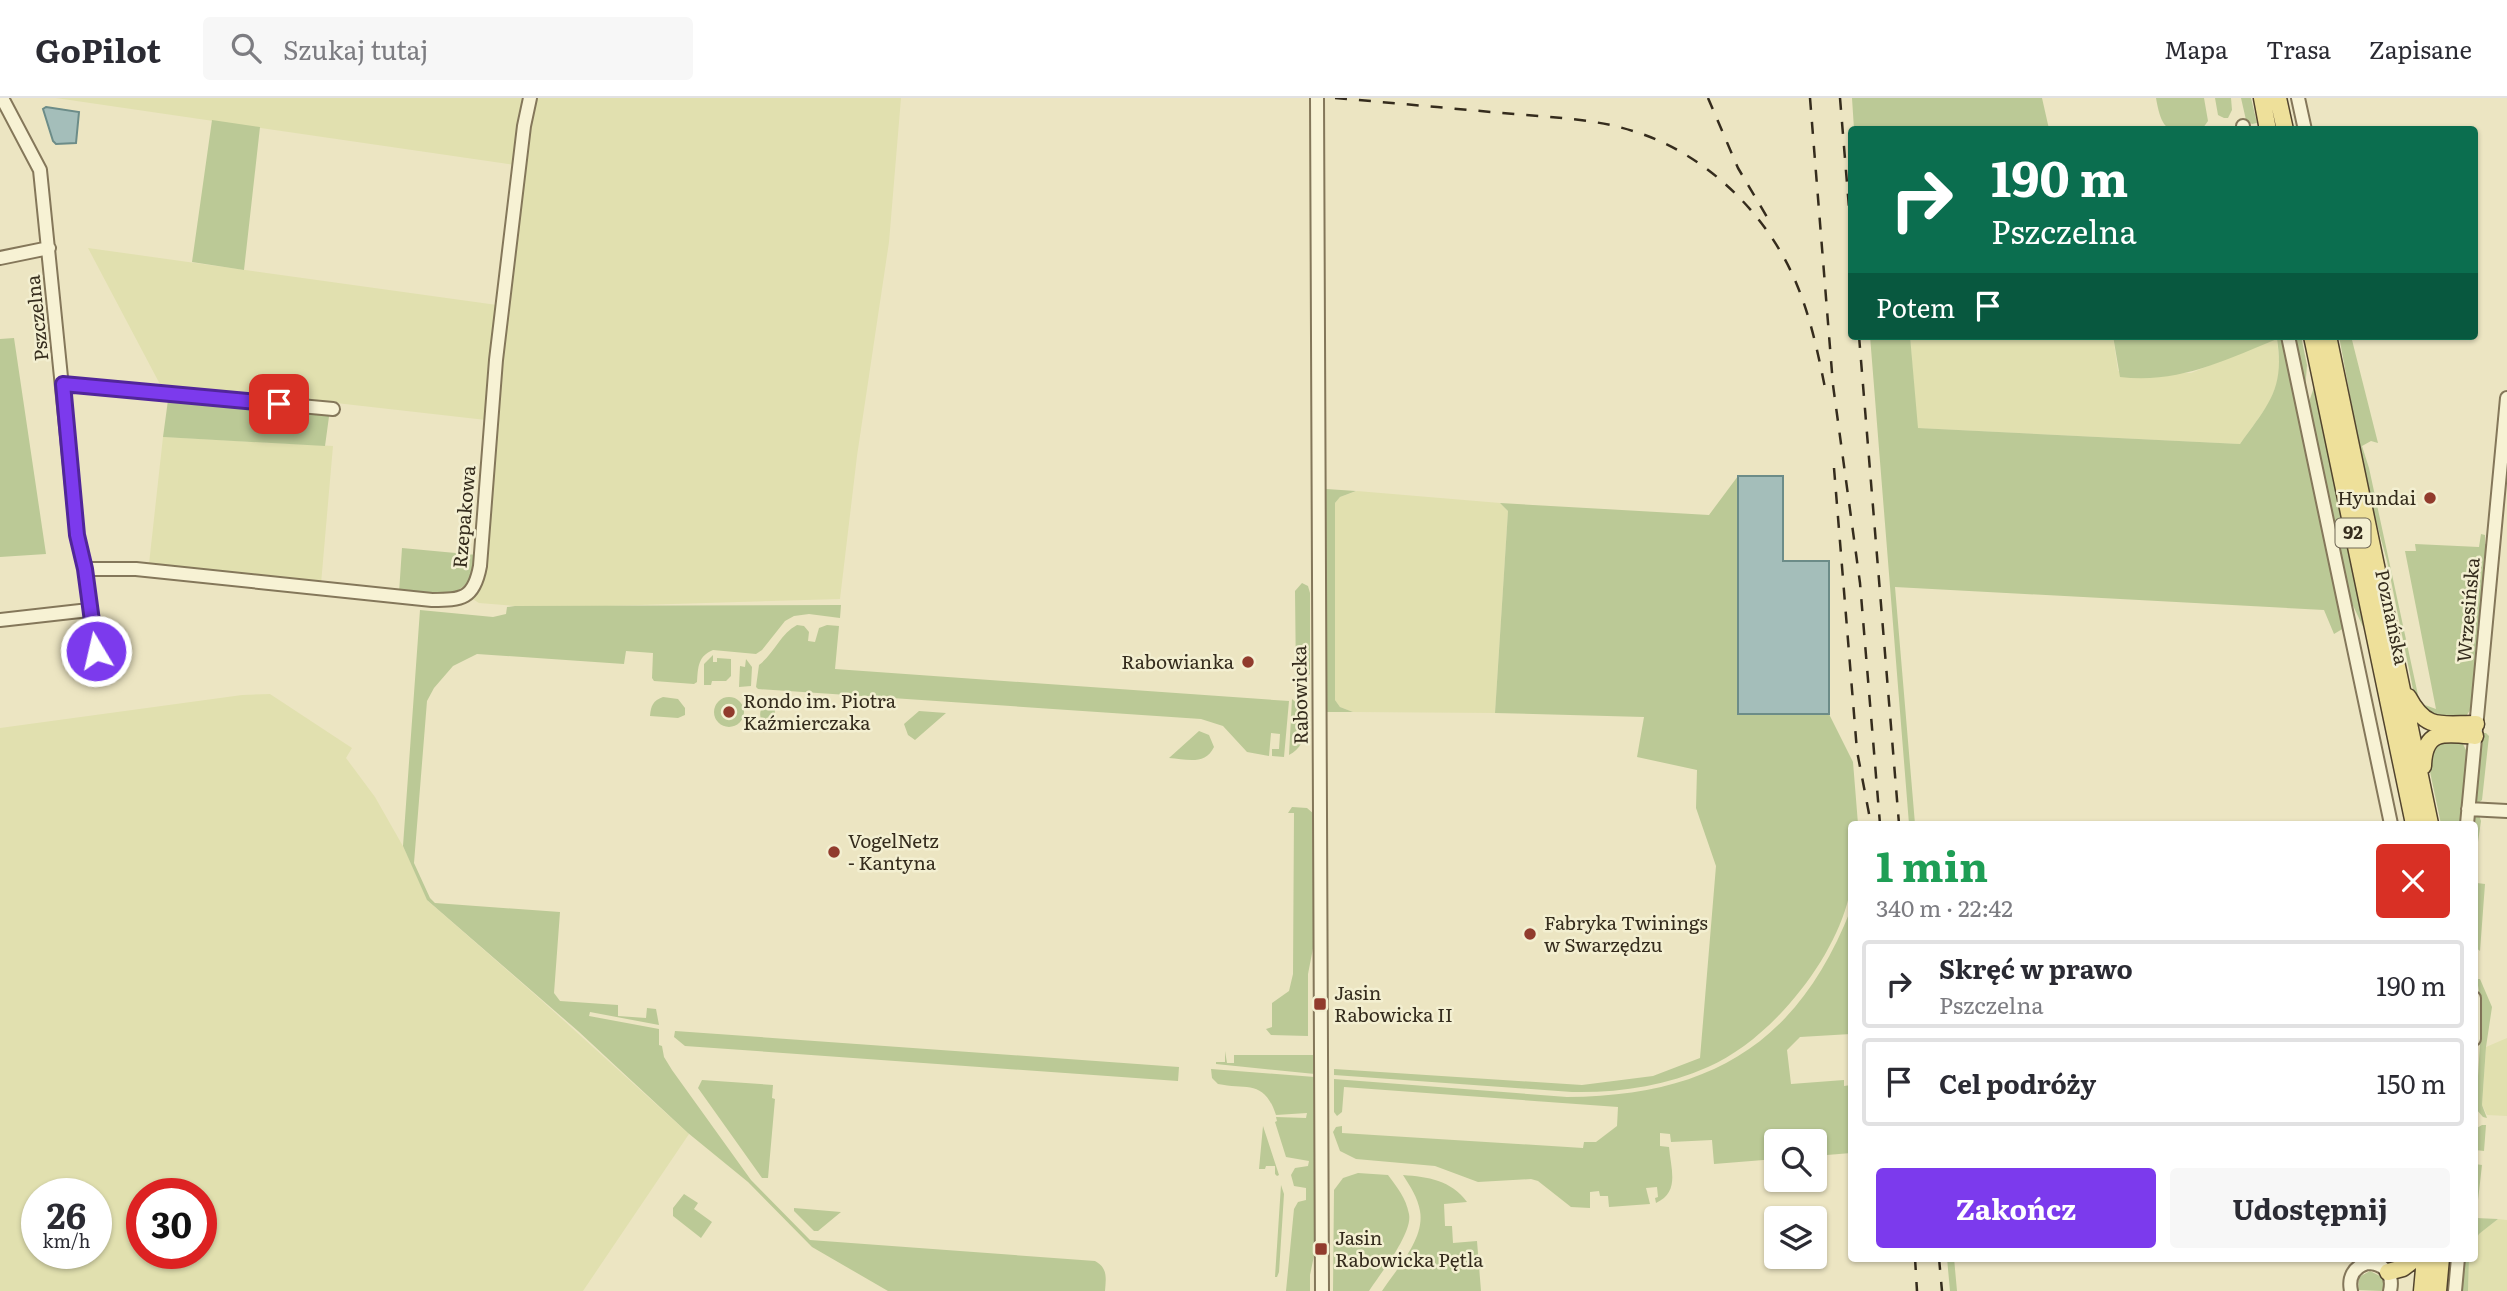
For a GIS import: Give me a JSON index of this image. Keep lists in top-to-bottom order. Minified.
{"streets":{"main road":["92","Poznańska"],"street":["Pszczelna","Rzepakowa","Wrzesińska","Rabowicka"]},"crossings":[["Pszczelna","Rzepakowa"]],"places":{"other":["Hyundai","Rabowianka","Rondo im. Piotra Kaźmierczaka","VogelNetz - Kantyna","Fabryka Twinings w Swarzędzu"],"transit":["Jasin Rabowicka II","Jasin Rabowicka Pętla"]},"page":{"header":"GoPilot","search":"Szukaj tutaj","nav":["Mapa","Trasa","Zapisane"],"turn":["190 m","Pszczelna"],"then":"Potem","heading":["1 min","340 m · 22:42"],"list":[{"name":"Skręć w prawo","note":"Pszczelna","value":"190 m"},{"name":"Cel podróży","value":"150 m"}],"buttons":["Zakończ","Udostępnij"],"speed":"26 km/h","limit":"30"}}
